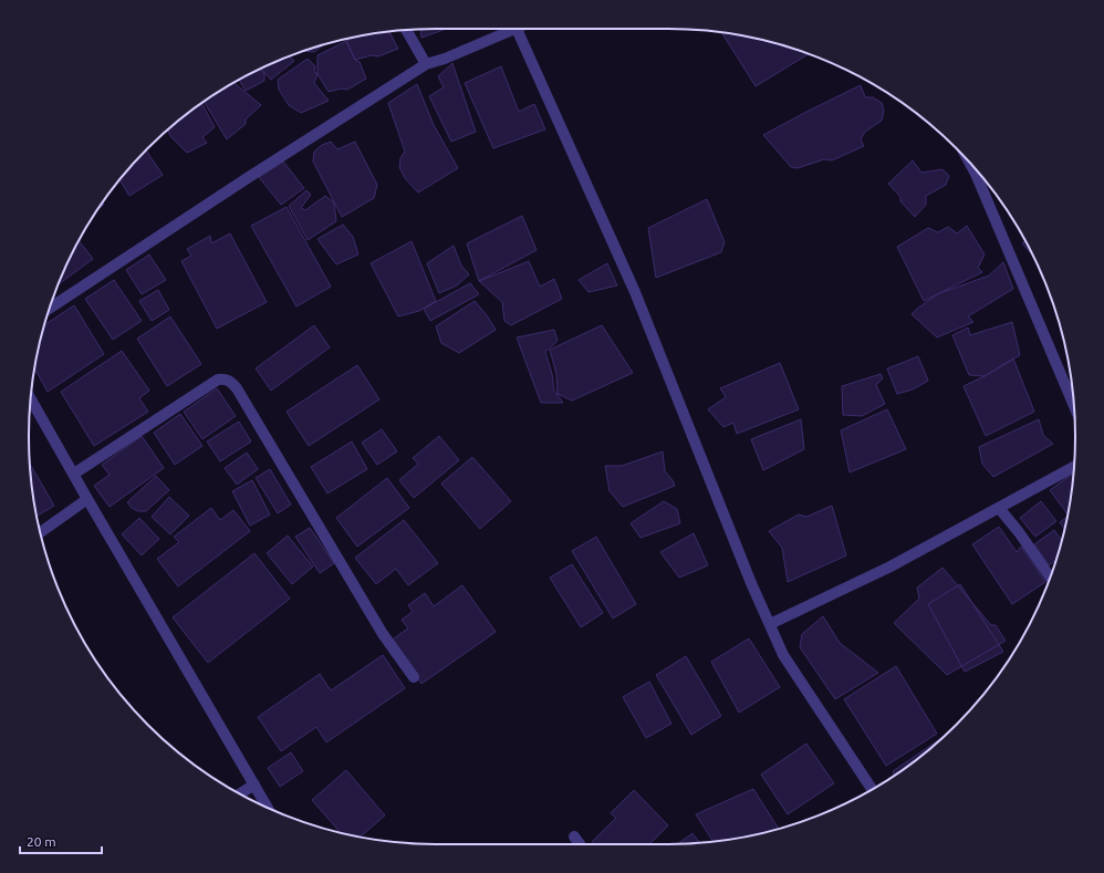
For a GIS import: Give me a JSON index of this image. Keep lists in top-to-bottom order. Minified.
{"scale_bar":"20 m"}
